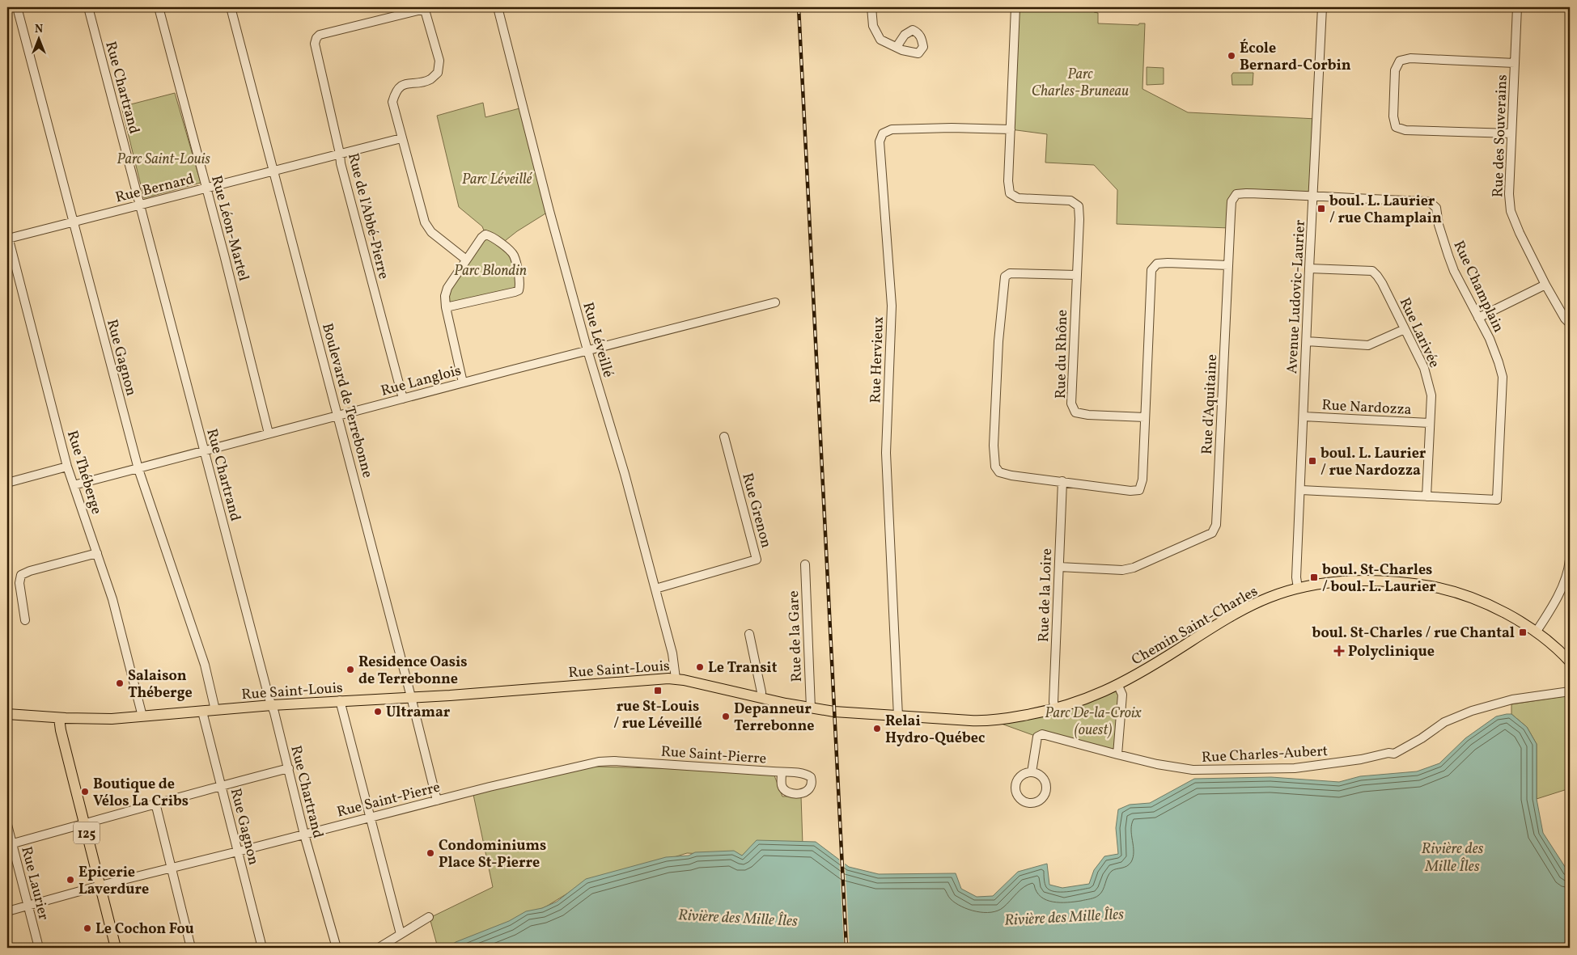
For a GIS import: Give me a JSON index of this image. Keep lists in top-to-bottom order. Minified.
{"streets":{"main road":["Chemin Saint-Charles","Rue Saint-Louis","125"],"street":["Rue Chartrand","Rue des Souverains","Rue Bernard","Rue de l'Abbé-Pierre","Rue Léon-Martel","Rue Champlain","Avenue Ludovic-Laurier","Rue Larivée","Rue Léveillé","Rue du Rhône","Rue Gagnon","Rue Hervieux","Rue Langlois","Boulevard de Terrebonne","Rue d'Aquitaine","Rue Nardozza","Rue Théberge","Rue Grenon","Rue de la Loire","Rue de la Gare","Rue Charles-Aubert","Rue Saint-Pierre","Rue Laurier"]},"crossings":[["Rue Chartrand","Rue Bernard"],["Rue Chartrand","Rue Langlois"],["Rue Chartrand","Rue Saint-Louis"],["Rue Chartrand","Rue Saint-Pierre"],["Rue Bernard","Rue de l'Abbé-Pierre"],["Rue Bernard","Rue Léon-Martel"],["Rue Bernard","Rue Gagnon"],["Rue Bernard","Boulevard de Terrebonne"],["Rue Bernard","Rue Théberge"],["Rue de l'Abbé-Pierre","Rue Langlois"],["Rue Léon-Martel","Rue Langlois"],["Rue Champlain","Avenue Ludovic-Laurier"],["Rue Champlain","Rue Larivée"],["Rue Champlain","Rue d'Aquitaine"],["Avenue Ludovic-Laurier","Rue Larivée"],["Avenue Ludovic-Laurier","Rue d'Aquitaine"],["Avenue Ludovic-Laurier","Rue Nardozza"],["Avenue Ludovic-Laurier","Chemin Saint-Charles"],["Rue Larivée","Rue Nardozza"],["Rue Léveillé","Rue Langlois"],["Rue Léveillé","Rue Grenon"],["Rue Léveillé","Rue Saint-Louis"],["Rue Gagnon","Rue Langlois"],["Rue Gagnon","Rue Saint-Louis"],["Rue Gagnon","Rue Saint-Pierre"],["Rue Hervieux","Chemin Saint-Charles"],["Rue Langlois","Boulevard de Terrebonne"],["Rue Langlois","Rue Théberge"],["Boulevard de Terrebonne","Rue Saint-Louis"],["Boulevard de Terrebonne","Rue Saint-Pierre"],["Rue d'Aquitaine","Rue de la Loire"],["Rue Théberge","Rue Saint-Louis"],["Rue de la Loire","Chemin Saint-Charles"],["Chemin Saint-Charles","Rue de la Gare"],["Chemin Saint-Charles","Rue Saint-Louis"],["Rue de la Gare","Rue Saint-Louis"],["Rue Saint-Louis","125"],["Rue Saint-Pierre","125"],["Rue Saint-Pierre","Rue Laurier"]],"water":["Rivière des Mille Îles"],"parks":["Parc Charles-Bruneau","Parc Saint-Louis","Parc Léveillé","Parc Blondin","Parc De-la-Croix (ouest)"],"places":{"other":["École Bernard-Corbin","Le Transit","Residence Oasis de Terrebonne","Salaison Théberge","Ultramar","Depanneur Terrebonne","Relai Hydro-Québec","Boutique de Vélos La Cribs","Condominiums Place St-Pierre","Epicerie Laverdure","Le Cochon Fou"],"transit":["boul. L. Laurier / rue Champlain","boul. L. Laurier / rue Nardozza","boul. St-Charles / boul. L. Laurier","boul. St-Charles / rue Chantal","rue St-Louis / rue Léveillé"],"health":["Polyclinique"]},"north":"top"}
